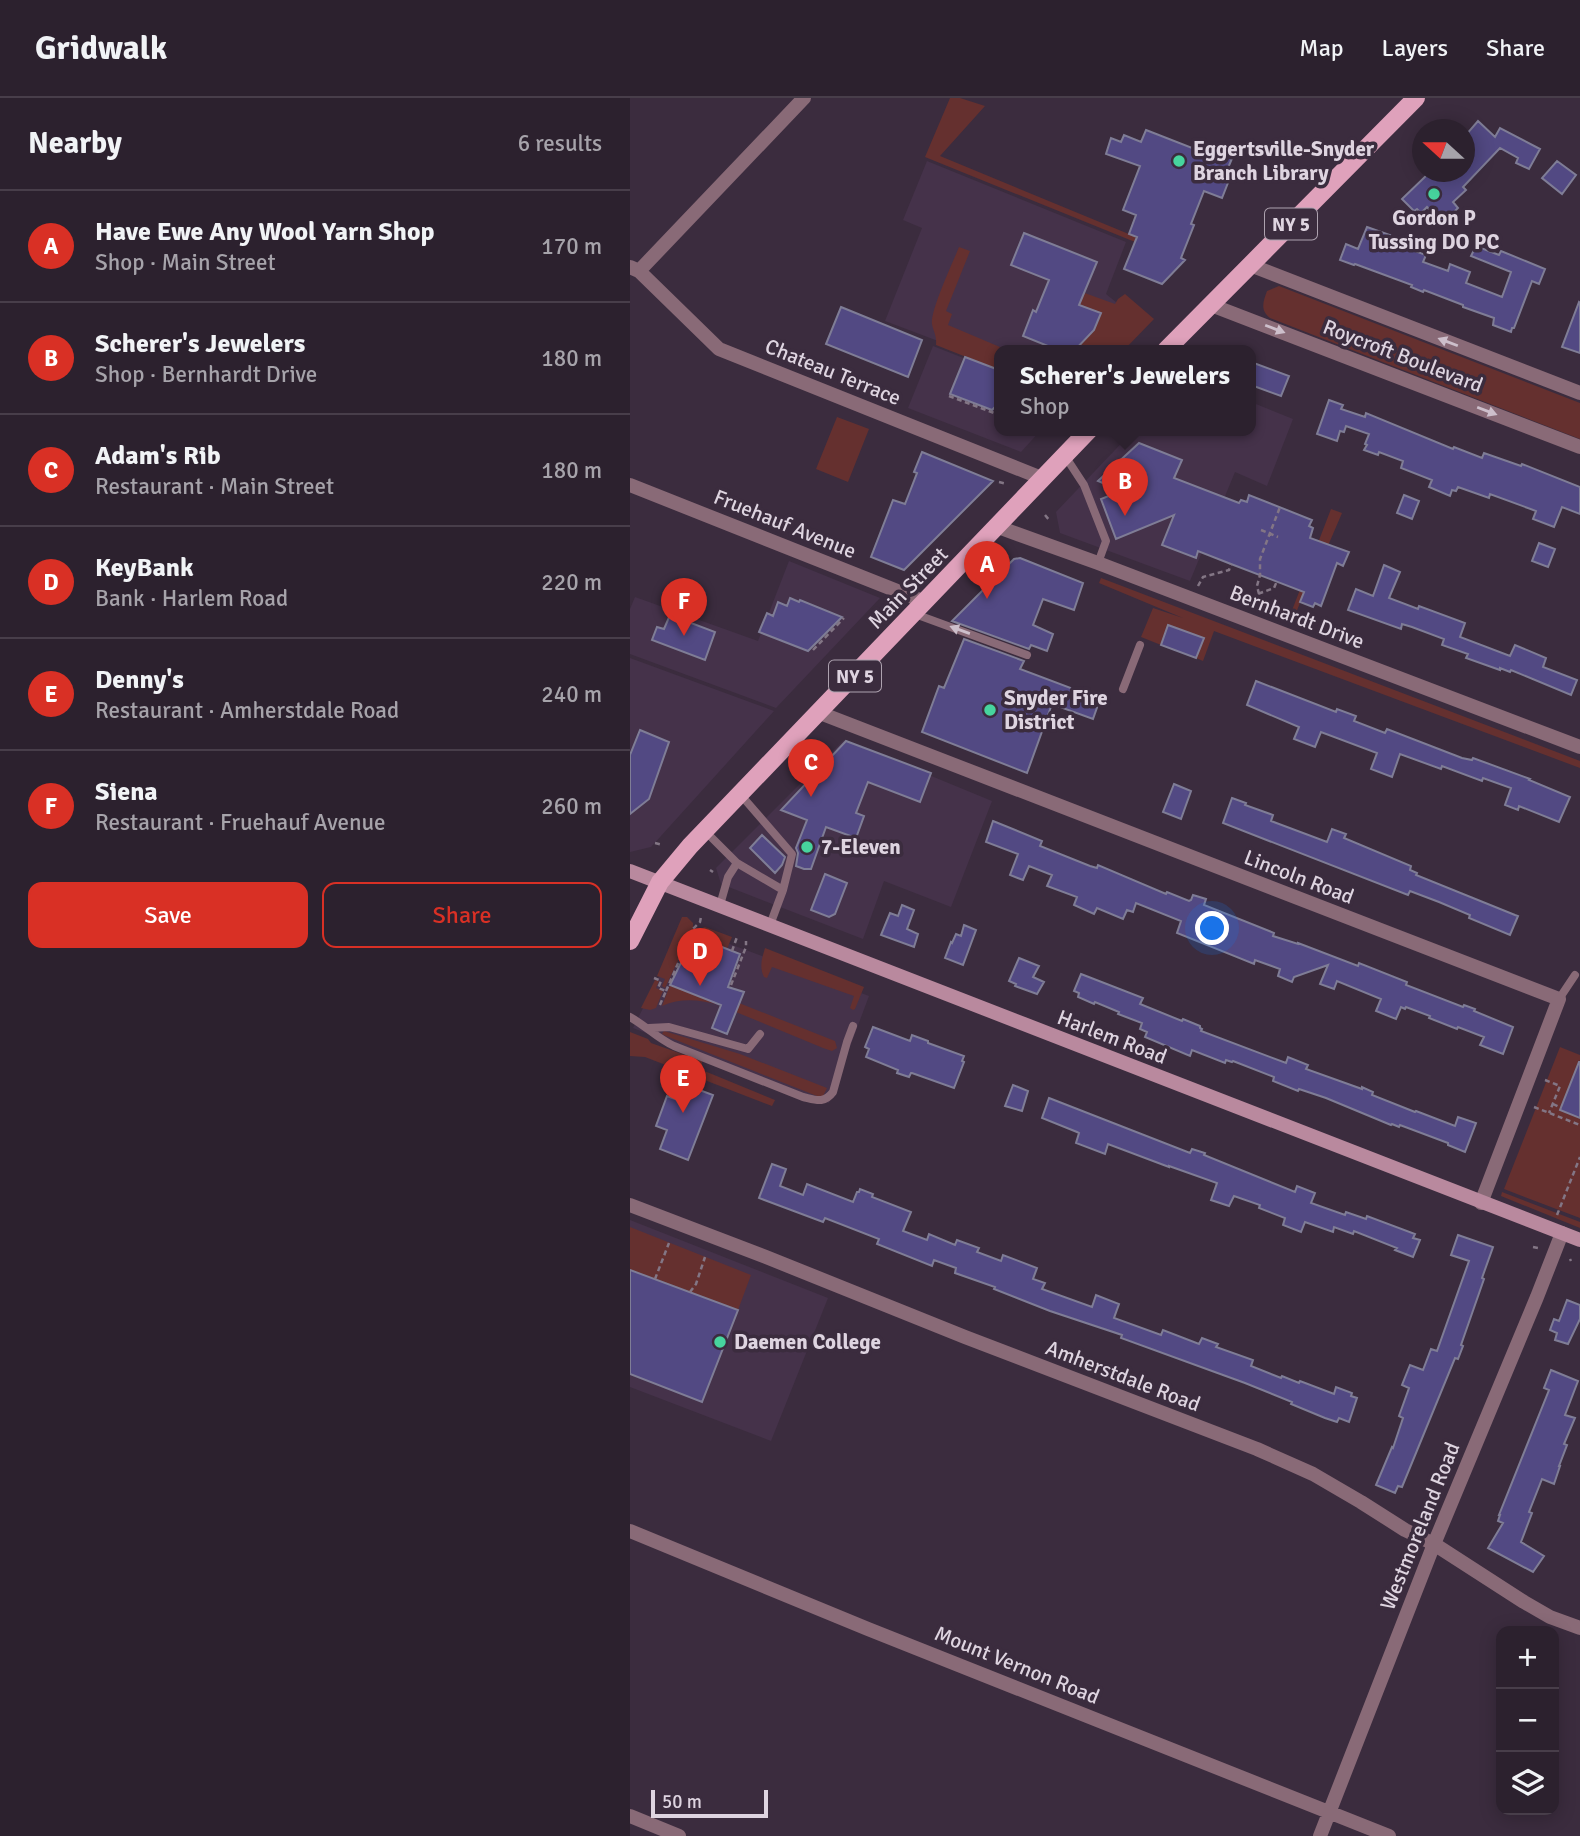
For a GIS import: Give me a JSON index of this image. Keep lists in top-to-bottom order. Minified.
{"streets":{"main road":["NY 5","Main Street","Harlem Road"],"street":["Roycroft Boulevard","Chateau Terrace","Fruehauf Avenue","Bernhardt Drive","Lincoln Road","Amherstdale Road","Westmoreland Road","Mount Vernon Road"]},"crossings":[["NY 5","Roycroft Boulevard"],["Chateau Terrace","Main Street"],["Fruehauf Avenue","Main Street"],["Main Street","Bernhardt Drive"],["Main Street","Lincoln Road"],["Main Street","Harlem Road"],["Harlem Road","Westmoreland Road"],["Amherstdale Road","Westmoreland Road"],["Westmoreland Road","Mount Vernon Road"]],"places":["Eggertsville-Snyder Branch Library","Gordon P Tussing DO PC","Snyder Fire District","7-Eleven","Daemen College"],"scale_bar":"50 m","north":"left","page":{"header":"Gridwalk","nav":["Map","Layers","Share"],"heading":["Nearby","6 results"],"list":[{"mark":"A","name":"Have Ewe Any Wool Yarn Shop","note":"Shop · Main Street","value":"170 m"},{"mark":"B","name":"Scherer's Jewelers","note":"Shop · Bernhardt Drive","value":"180 m"},{"mark":"C","name":"Adam's Rib","note":"Restaurant · Main Street","value":"180 m"},{"mark":"D","name":"KeyBank","note":"Bank · Harlem Road","value":"220 m"},{"mark":"E","name":"Denny's","note":"Restaurant · Amherstdale Road","value":"240 m"},{"mark":"F","name":"Siena","note":"Restaurant · Fruehauf Avenue","value":"260 m"}],"popup":["Scherer's Jewelers","Shop"],"pins":["B","A","F","C","D","E"],"buttons":["Save","Share"],"map_buttons":["+","−"],"scale":"50 m"}}
